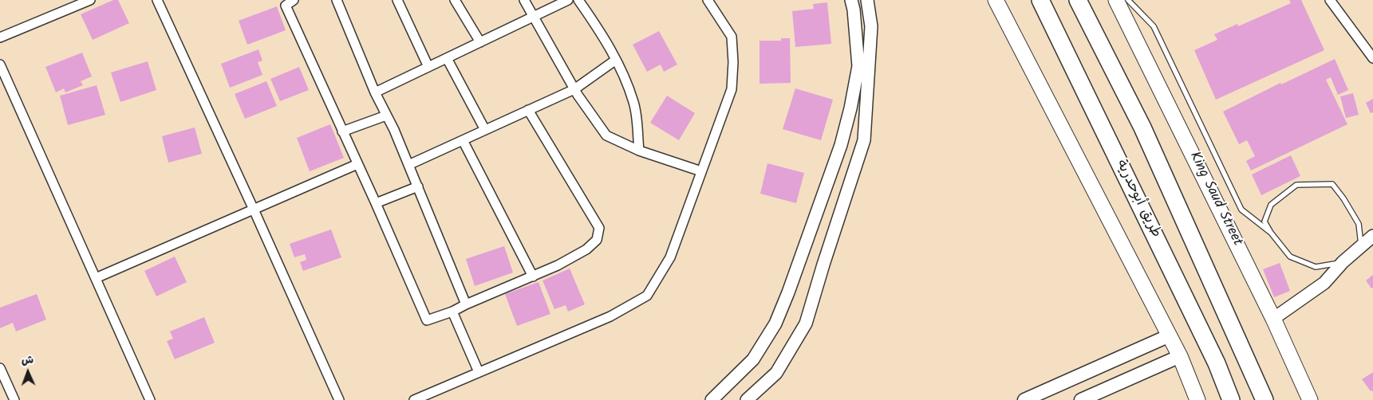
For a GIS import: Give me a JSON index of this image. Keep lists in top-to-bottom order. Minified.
{"streets":{"highway":["طريق أبوحدرية"],"main road":["King Saud Street"]},"north":"top"}
